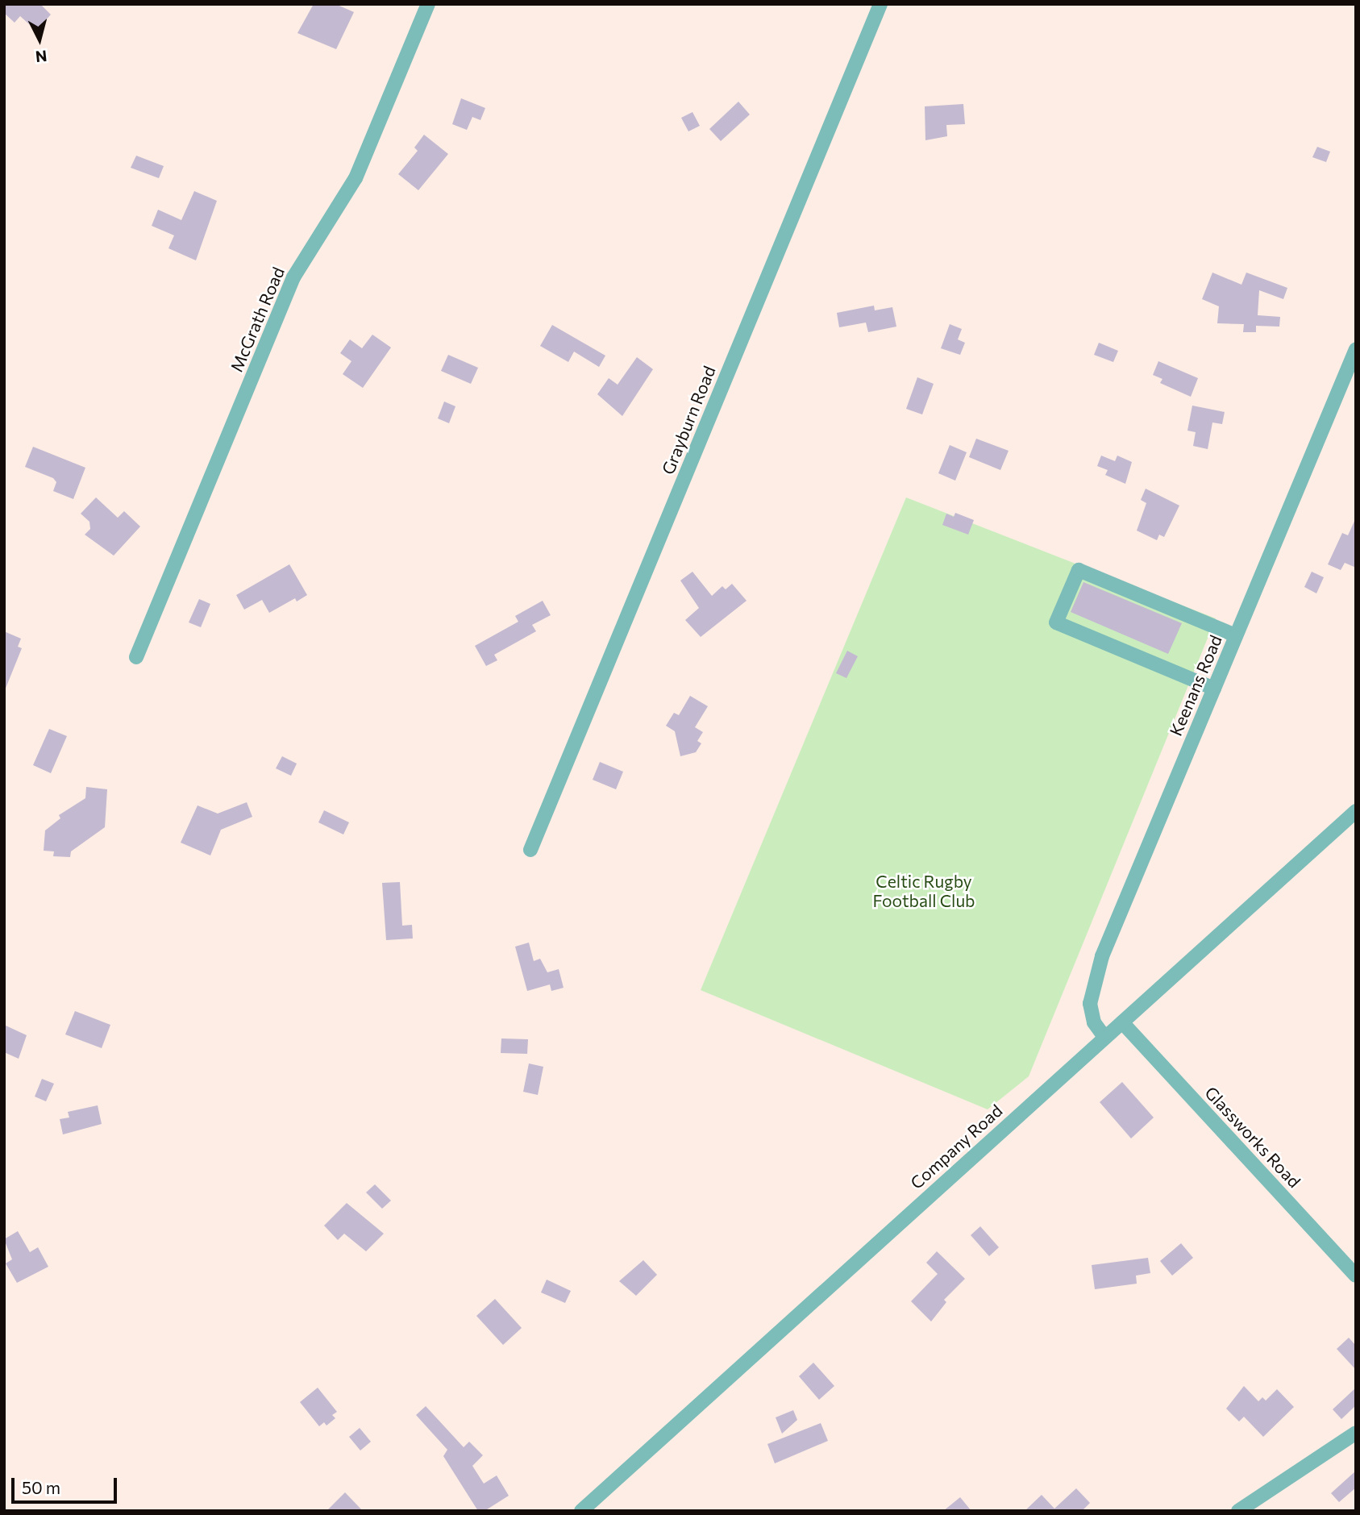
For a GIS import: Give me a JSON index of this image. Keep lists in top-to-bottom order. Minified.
{"streets":{"street":["McGrath Road","Grayburn Road","Keenans Road","Glassworks Road","Company Road"]},"crossings":[["Keenans Road","Company Road"],["Glassworks Road","Company Road"]],"parks":["Celtic Rugby Football Club"],"scale_bar":"50 m","north":"bottom"}
